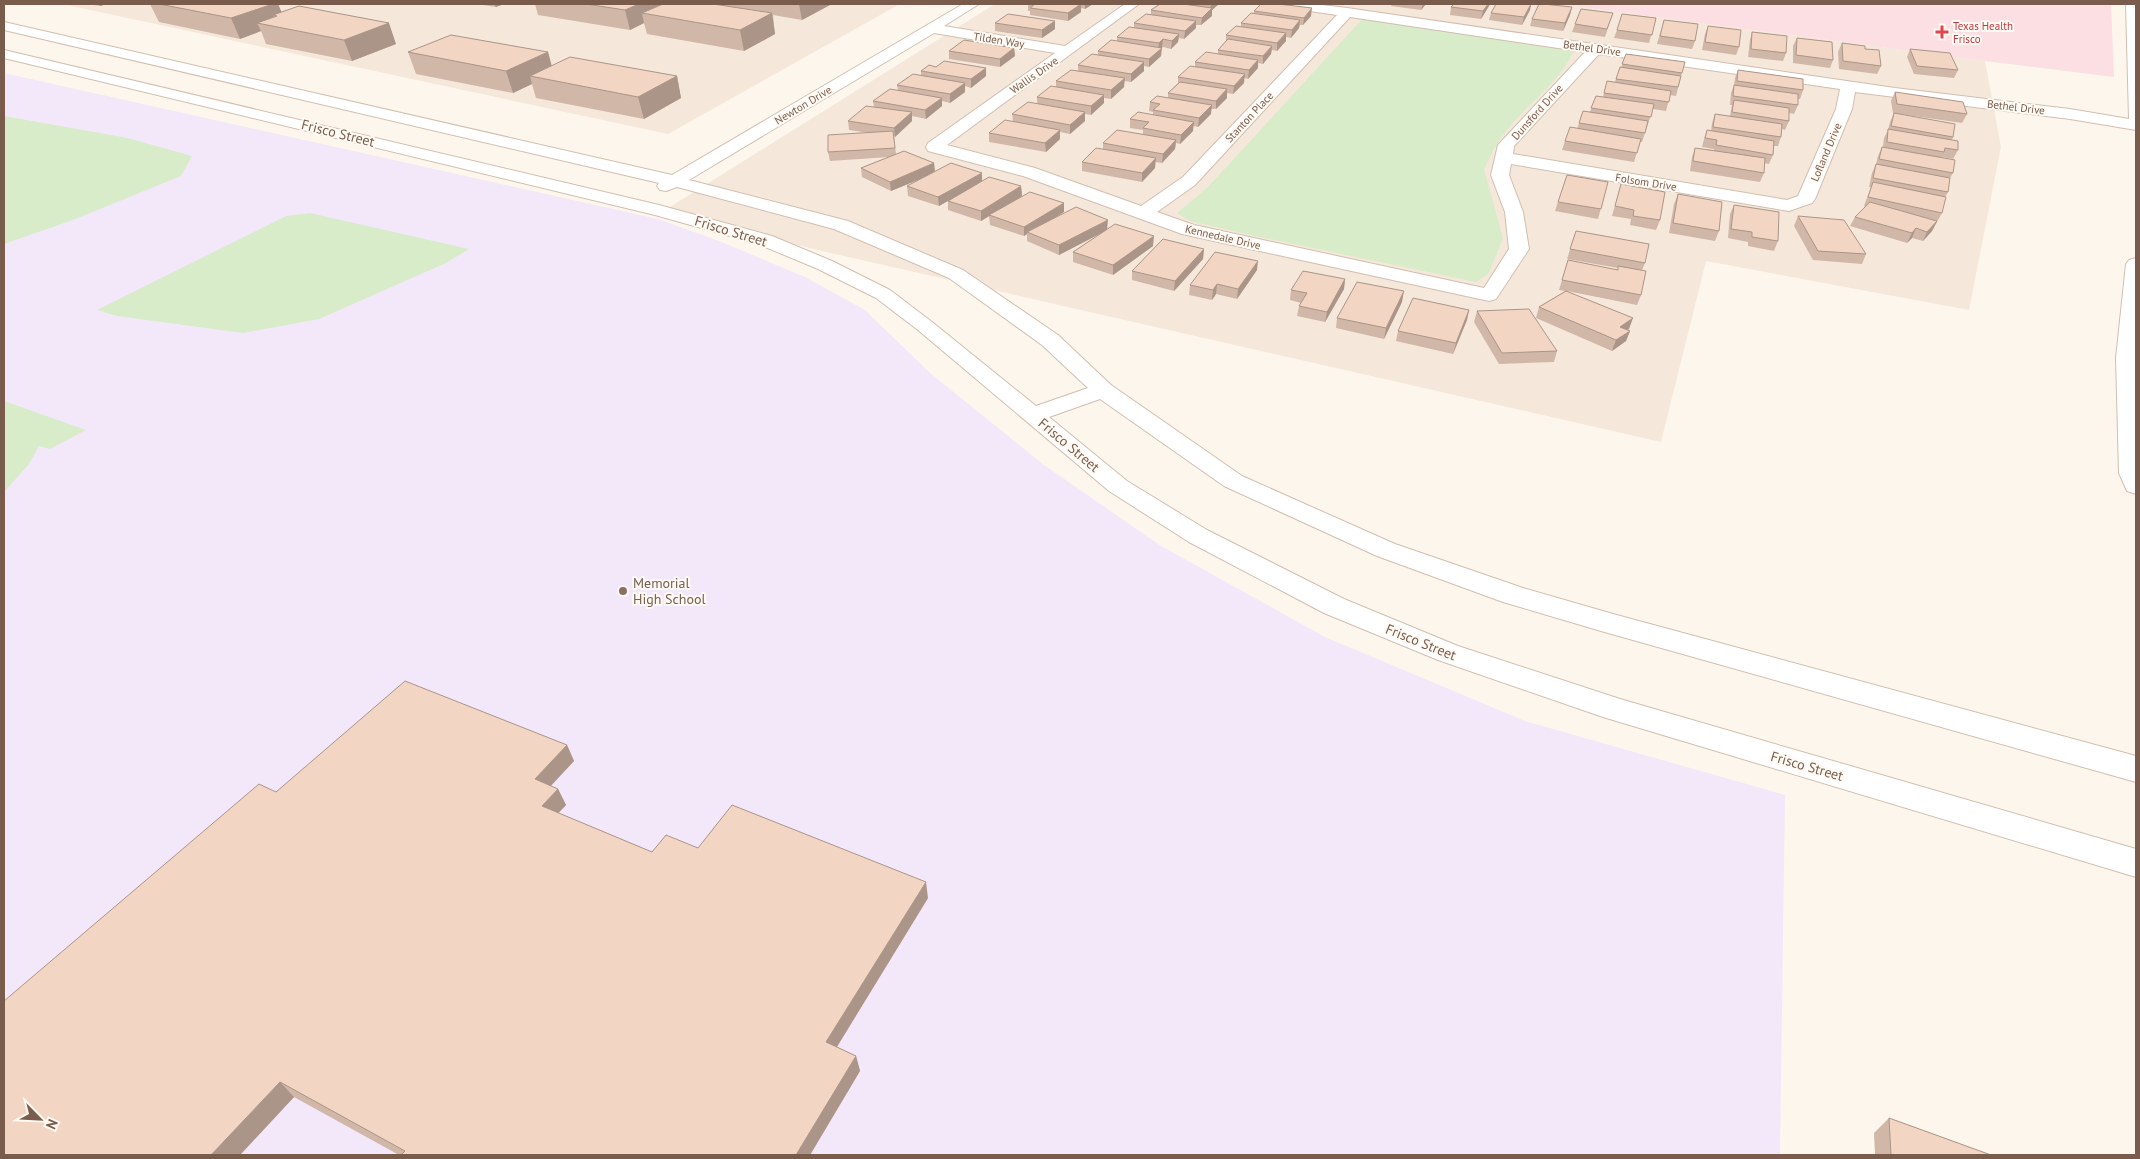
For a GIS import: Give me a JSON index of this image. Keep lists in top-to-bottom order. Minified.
{"streets":{"street":["Tilden Way","Bethel Drive","Wallis Drive","Newton Drive","Dunsford Drive","Stanton Place","Frisco Street","Lofland Drive","Folsom Drive","Kennedale Drive"]},"crossings":[["Tilden Way","Wallis Drive"],["Tilden Way","Newton Drive"],["Bethel Drive","Dunsford Drive"],["Bethel Drive","Stanton Place"],["Bethel Drive","Lofland Drive"],["Wallis Drive","Kennedale Drive"],["Newton Drive","Frisco Street"],["Dunsford Drive","Folsom Drive"],["Dunsford Drive","Kennedale Drive"],["Stanton Place","Kennedale Drive"],["Lofland Drive","Folsom Drive"]],"places":{"health":["Texas Health Frisco"],"other":["Memorial High School"]},"north":"bottom right"}
